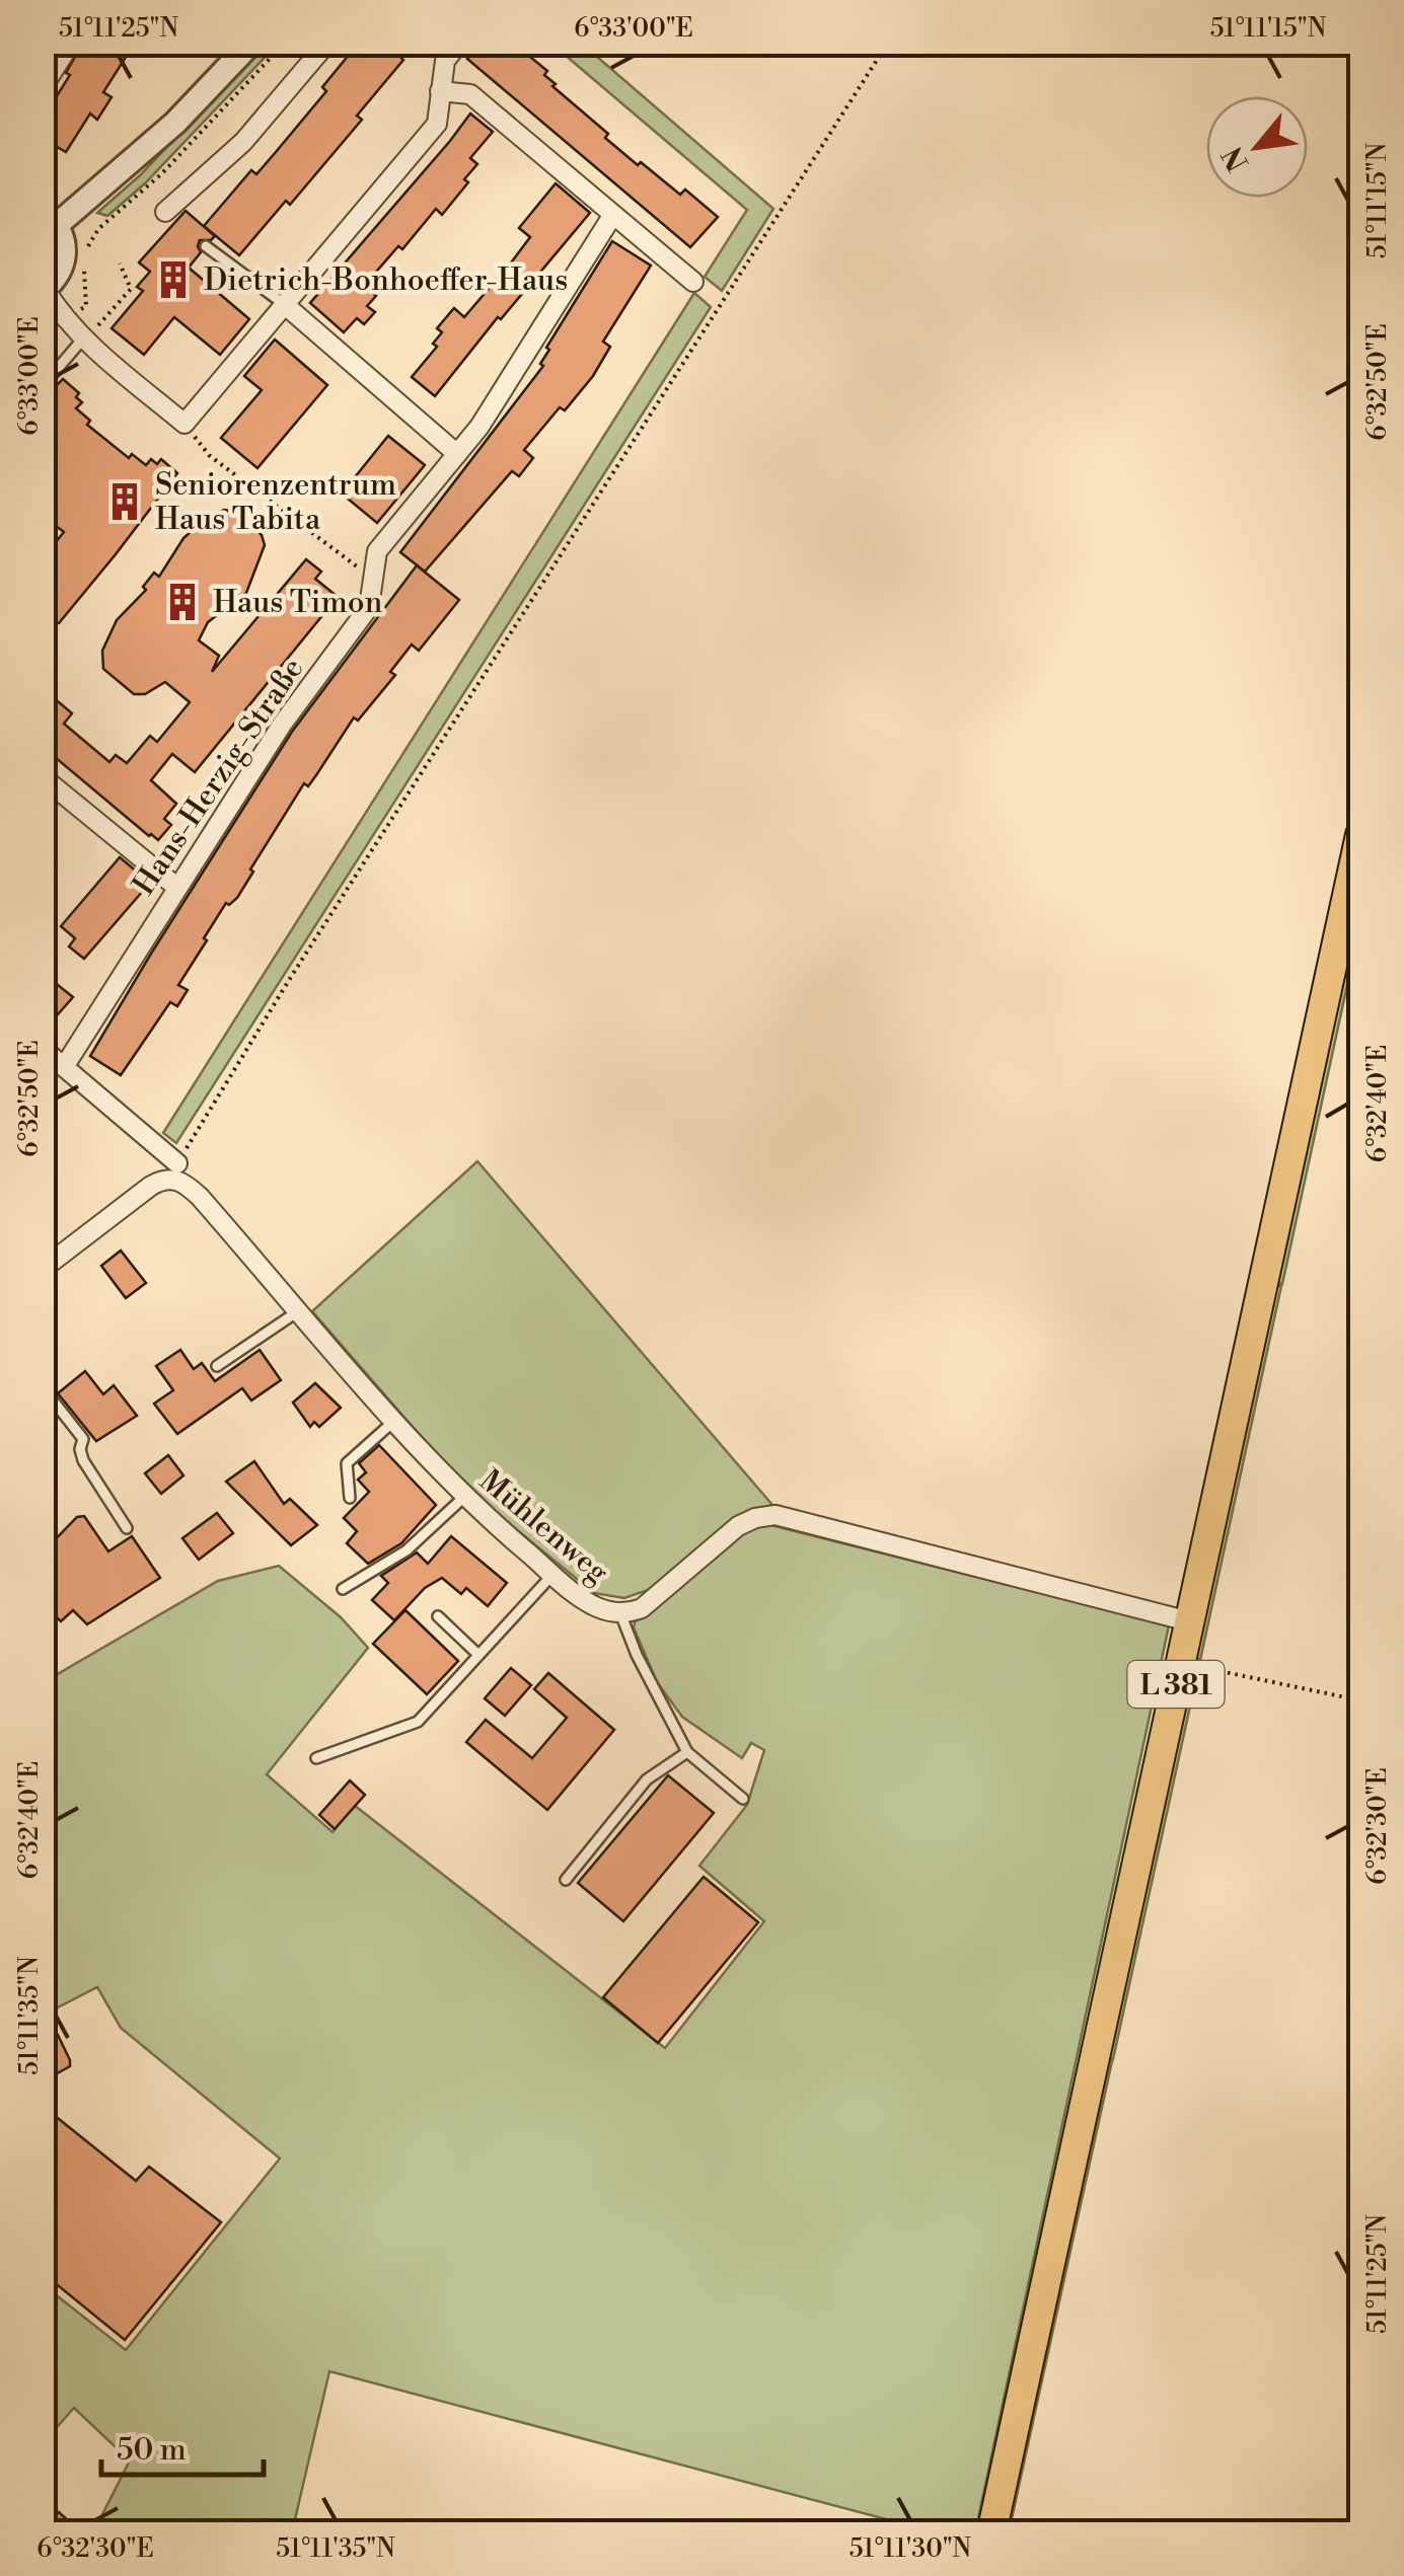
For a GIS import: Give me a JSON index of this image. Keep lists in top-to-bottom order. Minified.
{"streets":{"main road":["L 381"],"street":["Hans-Herzig-Straße","Mühlenweg"]},"crossings":[["Mühlenweg","L 381"]],"places":{"building":["Dietrich-Bonhoeffer-Haus","Seniorenzentrum Haus Tabita","Haus Timon"]},"scale_bar":"50 m","north":"bottom left","coordinates":["51°11'25\"N","6°33'00\"E","51°11'15\"N","6°32'50\"E","6°32'40\"E","6°32'30\"E","51°11'35\"N","51°11'30\"N"]}
